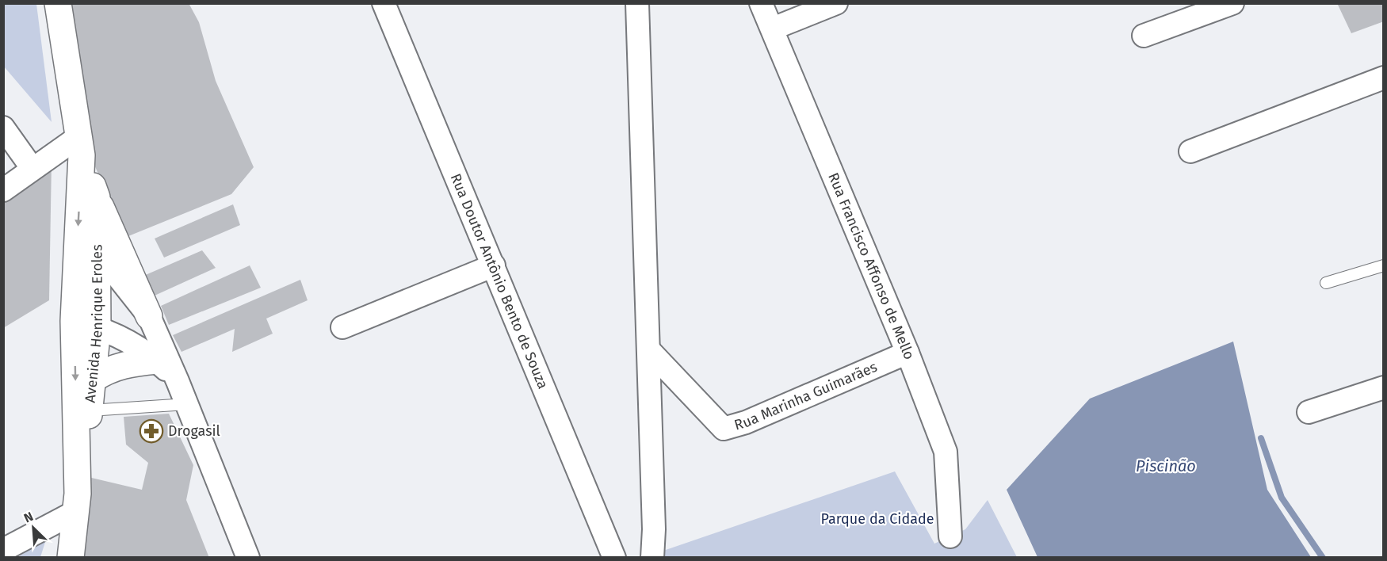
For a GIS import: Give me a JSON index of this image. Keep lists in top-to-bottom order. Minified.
{"streets":{"main road":["Avenida Henrique Eroles"],"street":["Rua Francisco Affonso de Mello","Rua Doutor Antônio Bento de Souza","Rua Marinha Guimarães"]},"crossings":[["Rua Francisco Affonso de Mello","Rua Marinha Guimarães"]],"water":["Piscinão"],"parks":["Parque da Cidade"],"places":{"pharmacy":["Drogasil"]},"north":"top left"}
